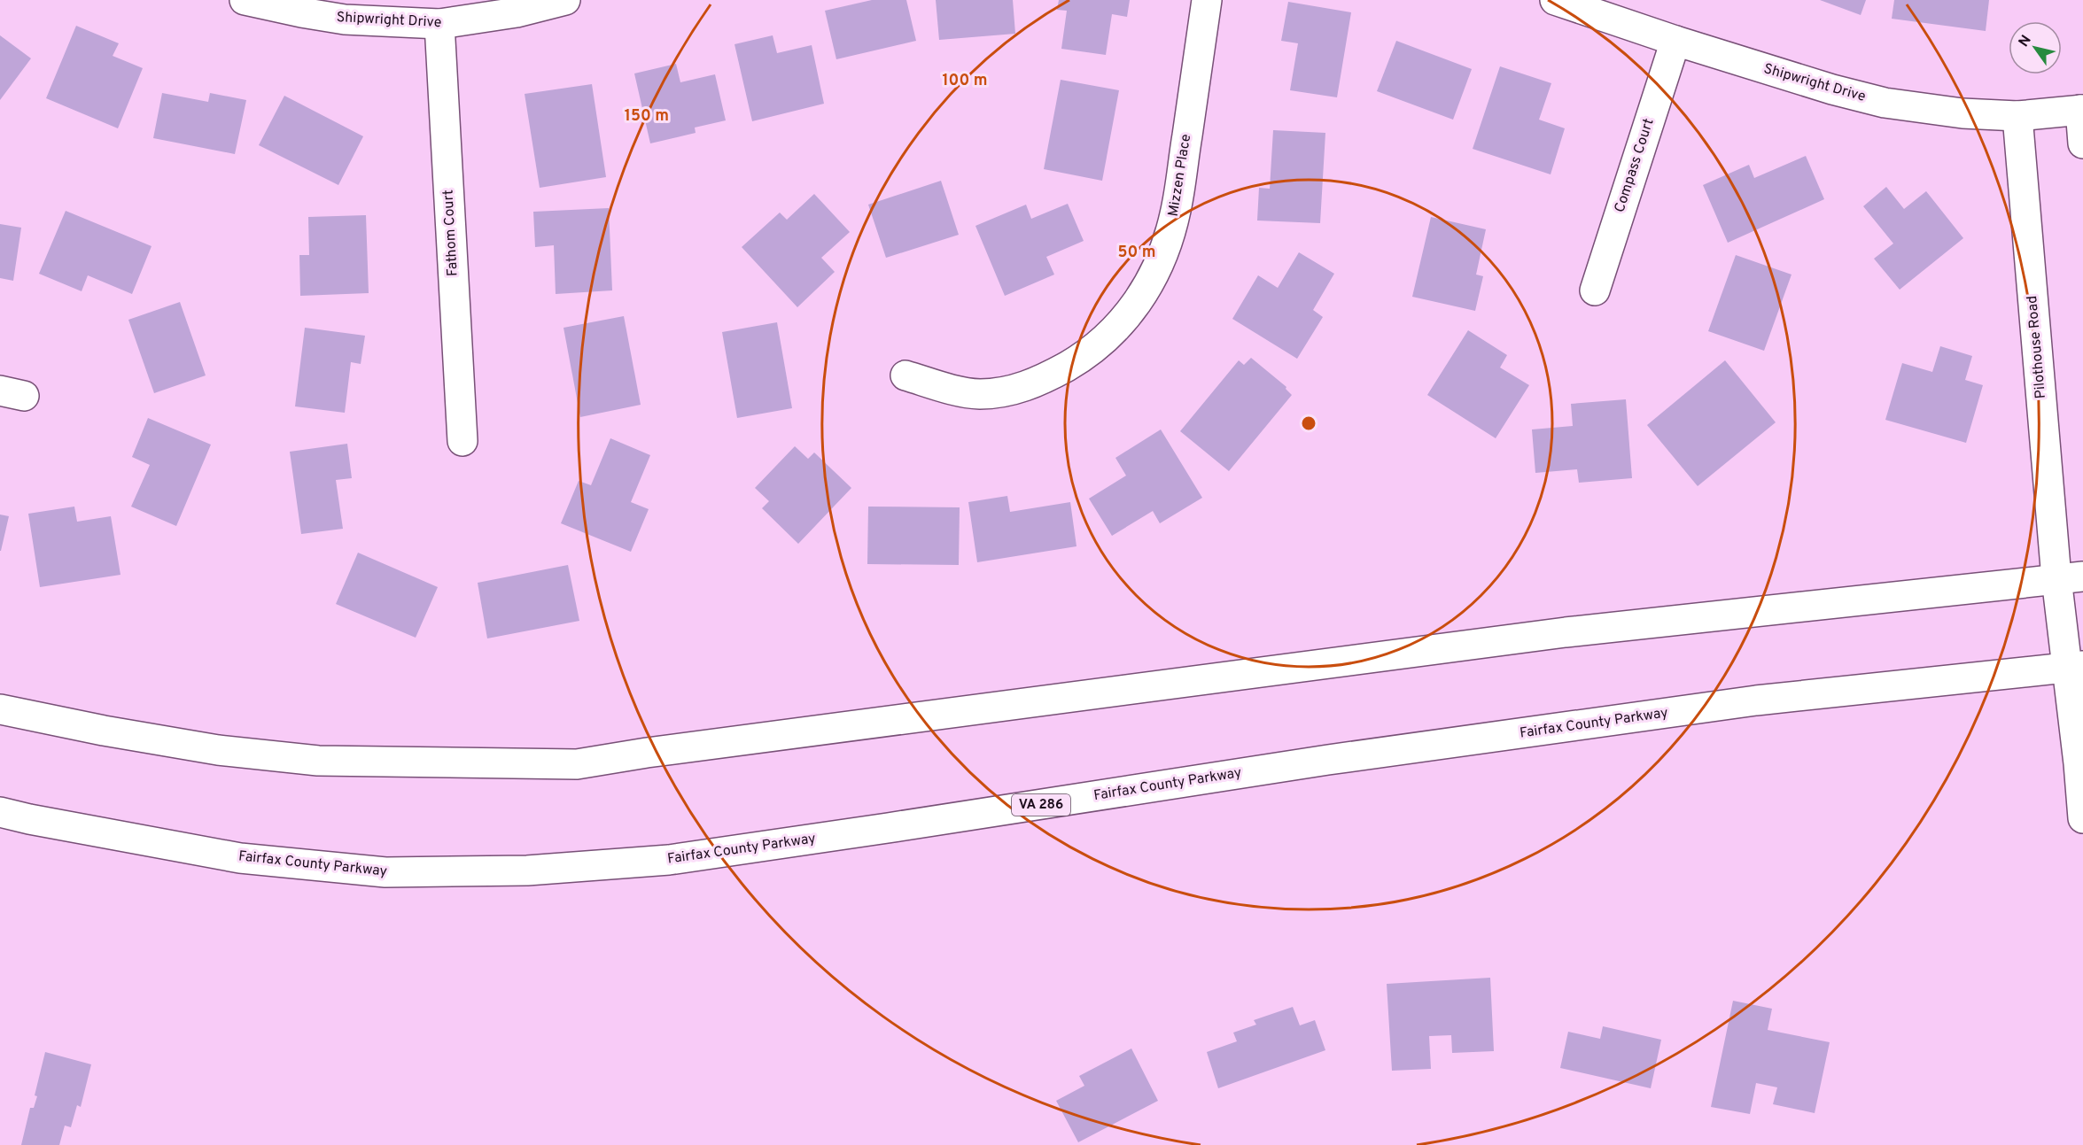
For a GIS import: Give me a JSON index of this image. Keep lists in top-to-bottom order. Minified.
{"streets":{"main road":["Shipwright Drive","Compass Court","Mizzen Place","Fathom Court","Pilothouse Road","Fairfax County Parkway","VA 286"]},"crossings":[["Shipwright Drive","Compass Court"],["Shipwright Drive","Fathom Court"],["Shipwright Drive","Pilothouse Road"],["Pilothouse Road","Fairfax County Parkway"]],"north":"top left","rings":["100 m","150 m","50 m"]}
